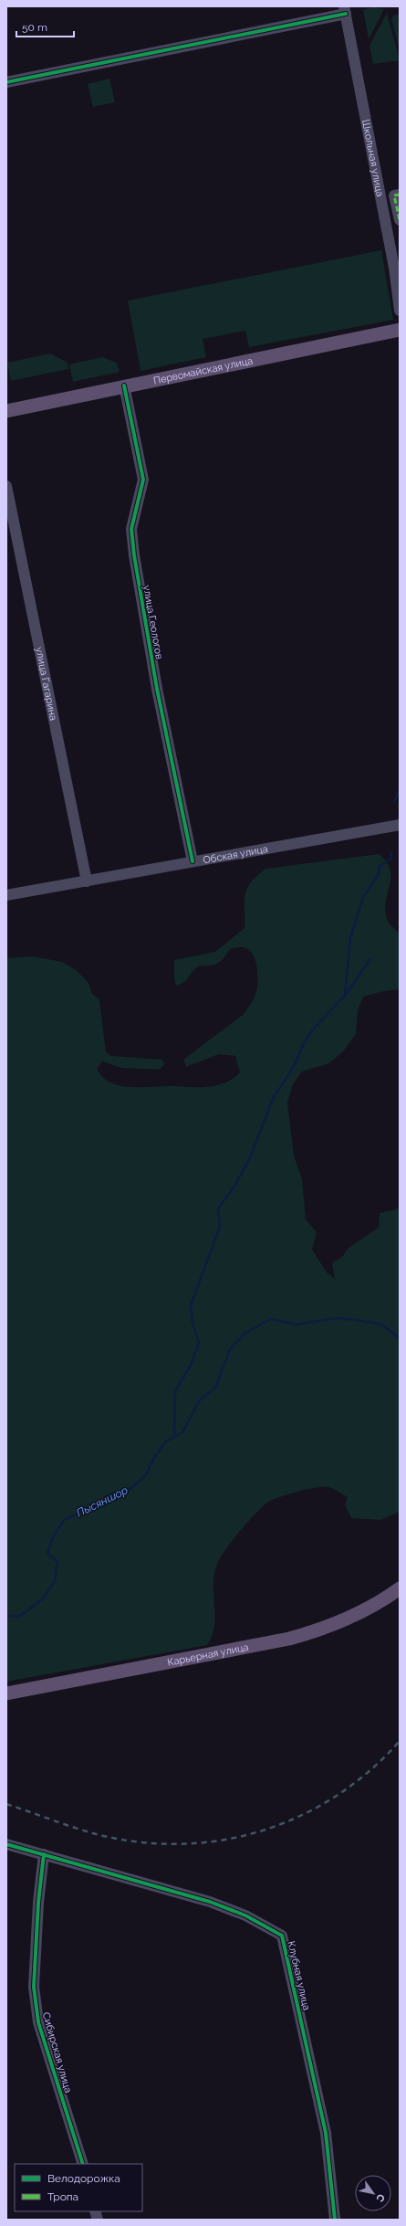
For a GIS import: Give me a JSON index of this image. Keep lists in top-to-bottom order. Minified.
{"streets":{"main road":["Первомайская улица","Карьерная улица"],"street":["Школьная улица","улица Геологов","улица Гагарина","Обская улица","Клубная улица","Сибирская улица"]},"crossings":[["Первомайская улица","улица Геологов"],["улица Геологов","Обская улица"],["улица Гагарина","Обская улица"],["Клубная улица","Сибирская улица"]],"water":["Пысяншор"],"legend":["Велодорожка","Тропа"],"scale_bar":"50 m","north":"bottom right"}
